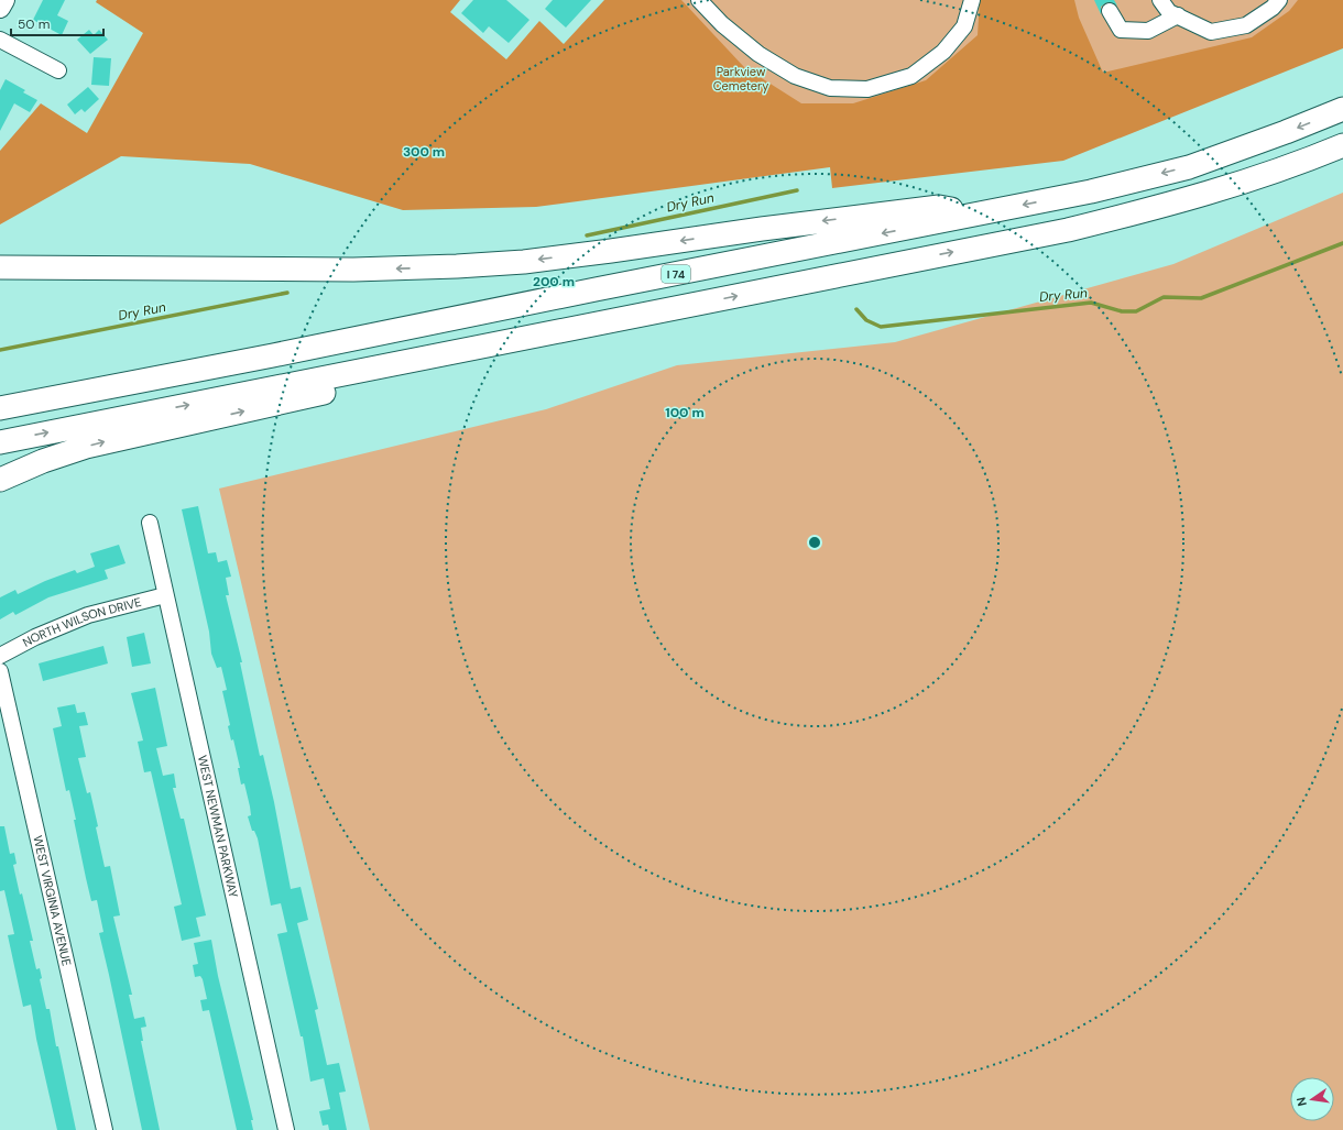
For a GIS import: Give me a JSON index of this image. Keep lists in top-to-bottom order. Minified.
{"streets":{"highway":["I 74"],"street":["NORTH WILSON DRIVE","WEST NEWMAN PARKWAY","WEST VIRGINIA AVENUE"]},"crossings":[["NORTH WILSON DRIVE","WEST NEWMAN PARKWAY"]],"water":["Dry Run"],"parks":["Parkview Cemetery"],"scale_bar":"50 m","north":"left","rings":["300 m","200 m","100 m"]}
